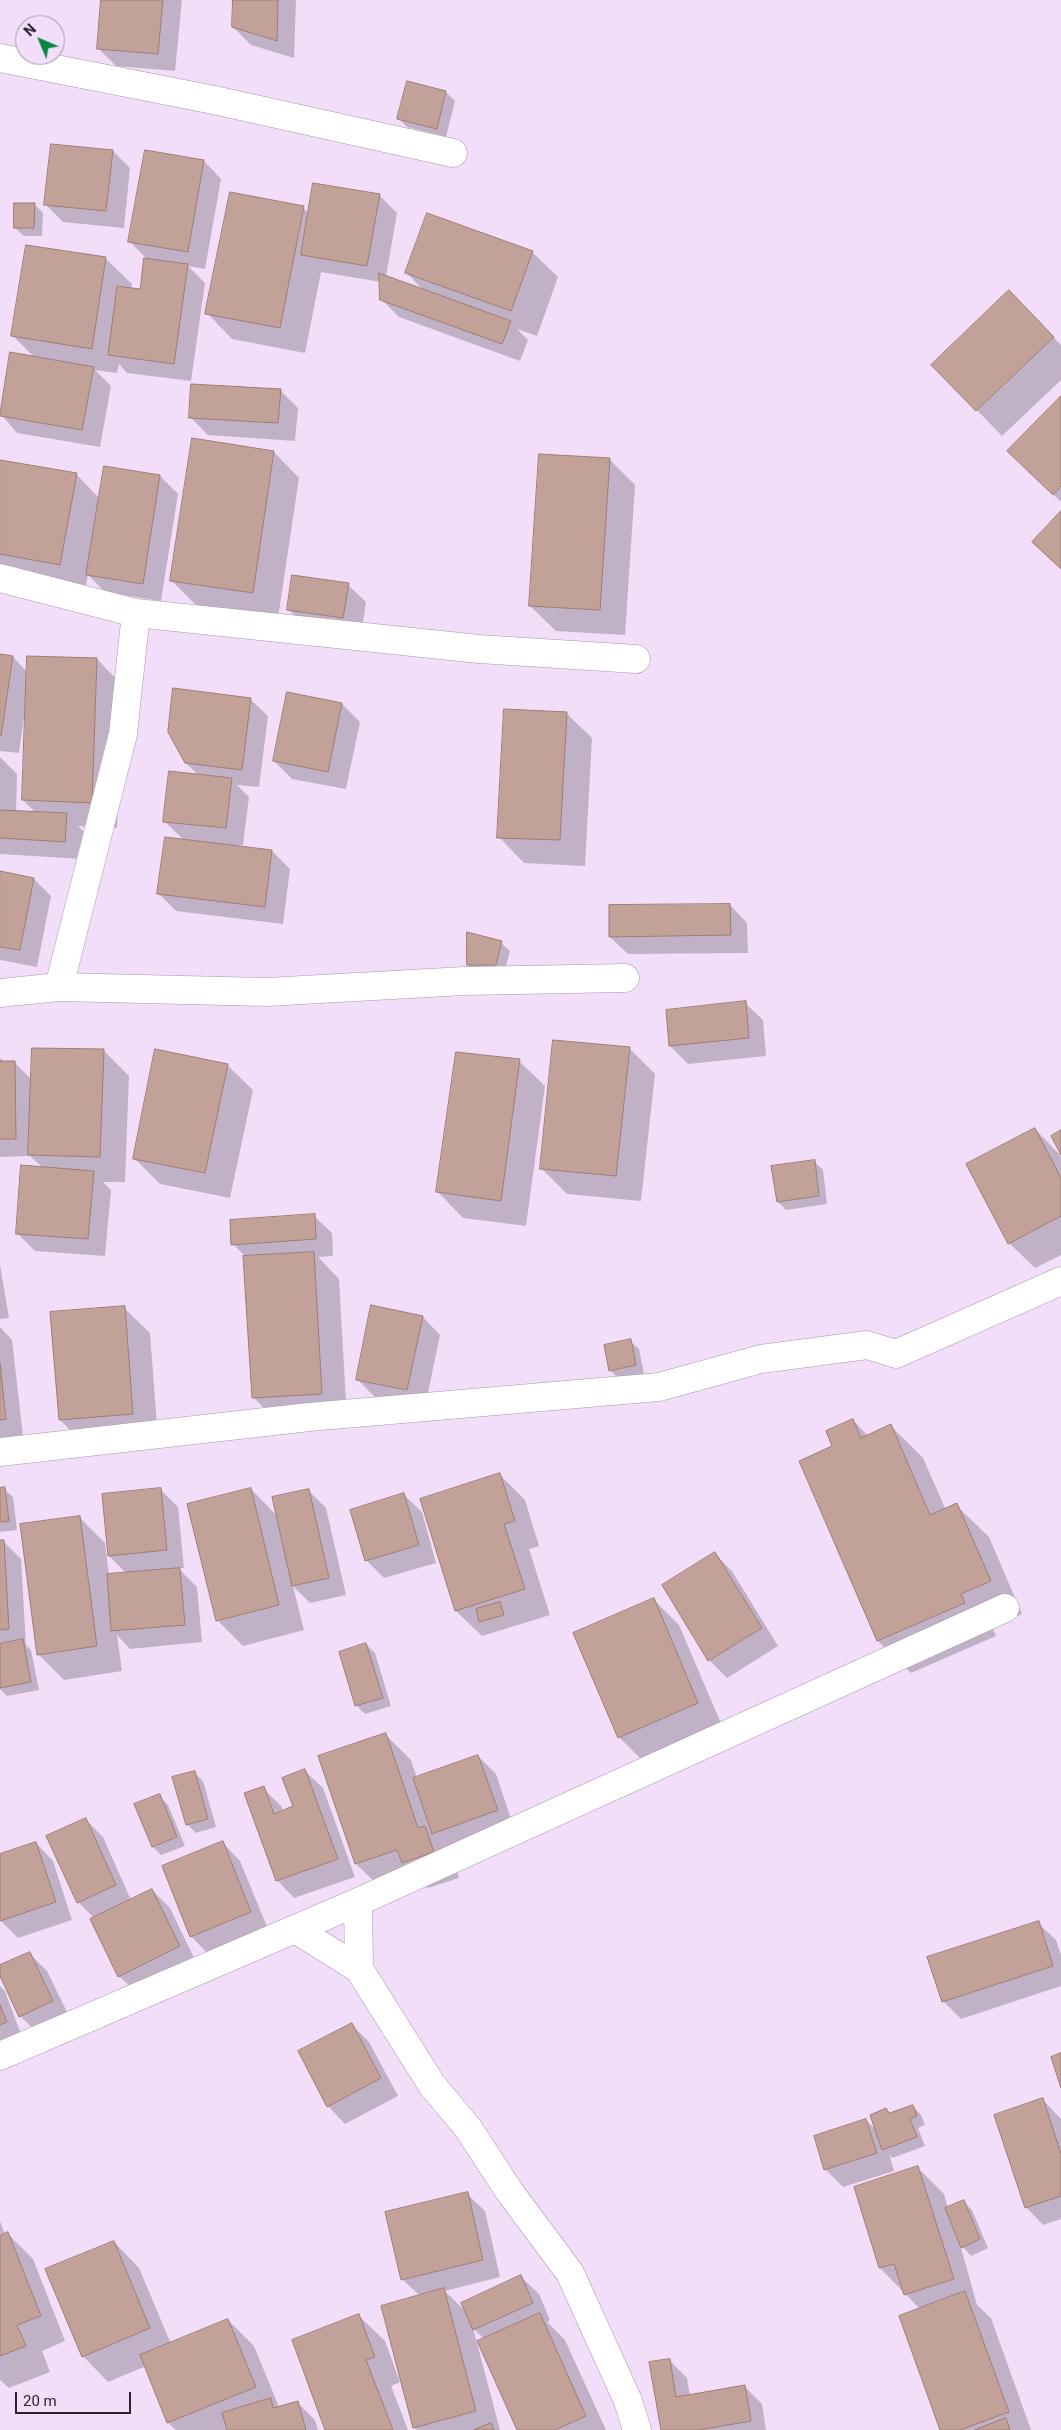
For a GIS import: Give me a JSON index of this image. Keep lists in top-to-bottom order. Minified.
{"scale_bar":"20 m","north":"top left"}
